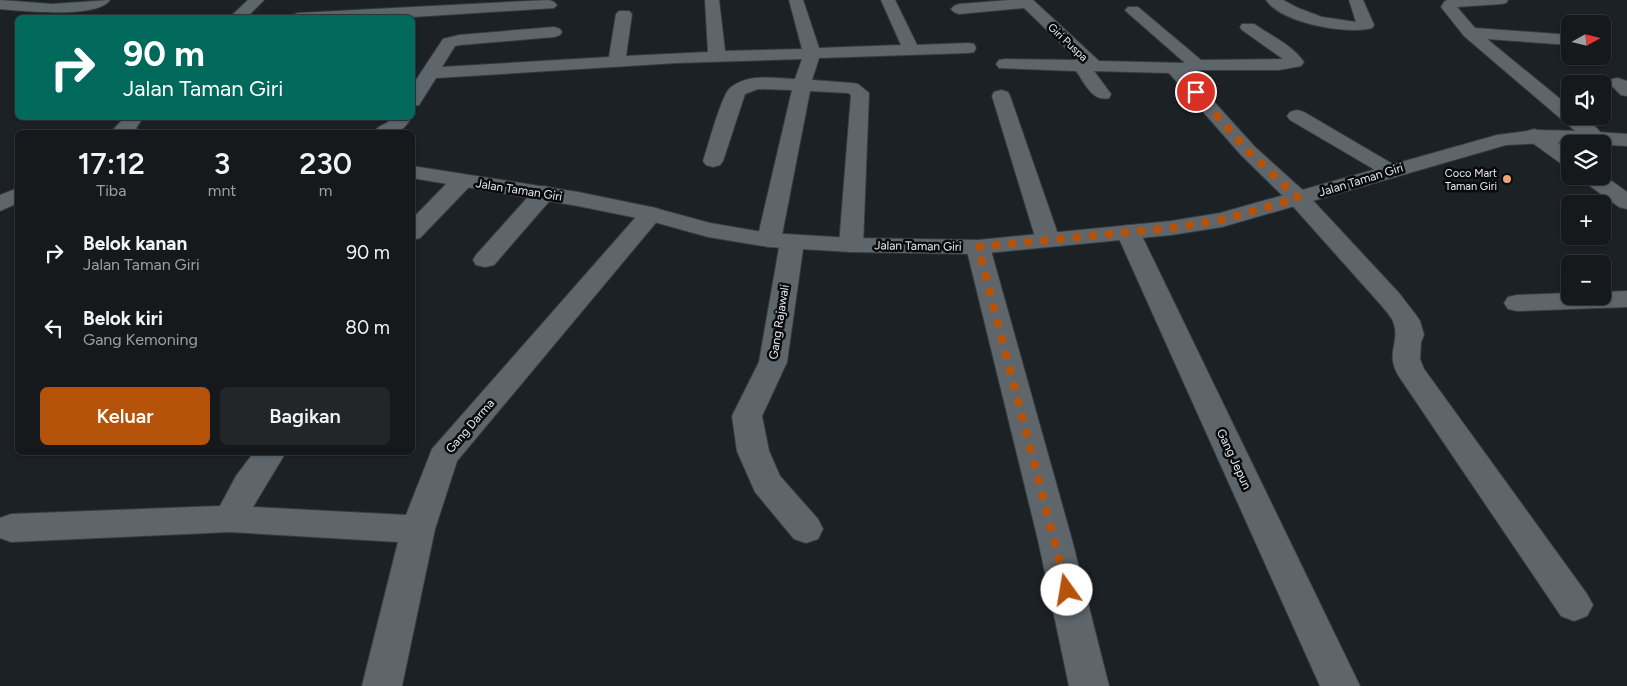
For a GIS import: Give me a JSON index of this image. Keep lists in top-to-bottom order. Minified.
{"streets":{"street":["Giri Puspa","Jalan Taman Giri","Gang Rajawali","Gang Darma","Gang Jepun"]},"crossings":[["Jalan Taman Giri","Gang Rajawali"],["Jalan Taman Giri","Gang Darma"],["Jalan Taman Giri","Gang Jepun"]],"places":["Coco Mart Taman Giri"],"north":"right","page":{"map_buttons":["+","−"],"turn":["90 m","Jalan Taman Giri"],"eta":["17:12","Tiba","3","mnt","230","m"],"list":[{"name":"Belok kanan","note":"Jalan Taman Giri","value":"90 m"},{"name":"Belok kiri","note":"Gang Kemoning","value":"80 m"}],"buttons":["Keluar","Bagikan"]}}
